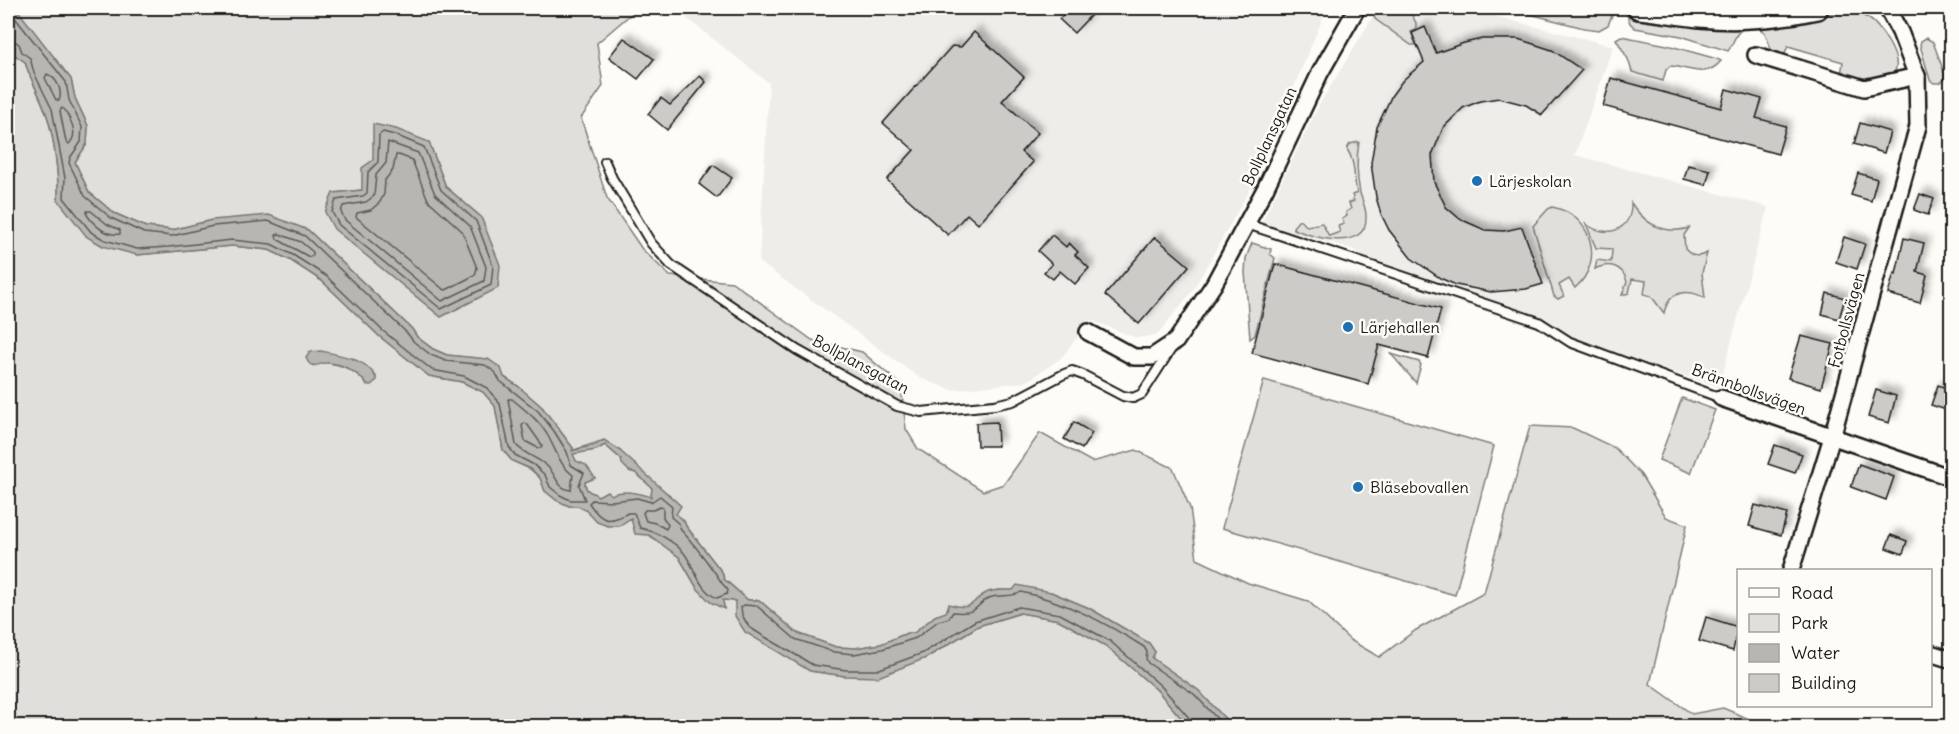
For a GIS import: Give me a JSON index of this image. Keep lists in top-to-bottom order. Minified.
{"streets":{"street":["Bollplansgatan","Fotbollsvägen","Brännbollsvägen"]},"crossings":[["Bollplansgatan","Brännbollsvägen"],["Fotbollsvägen","Brännbollsvägen"]],"places":["Lärjeskolan","Lärjehallen","Bläsebovallen"],"legend":["Road","Park","Water","Building"]}
